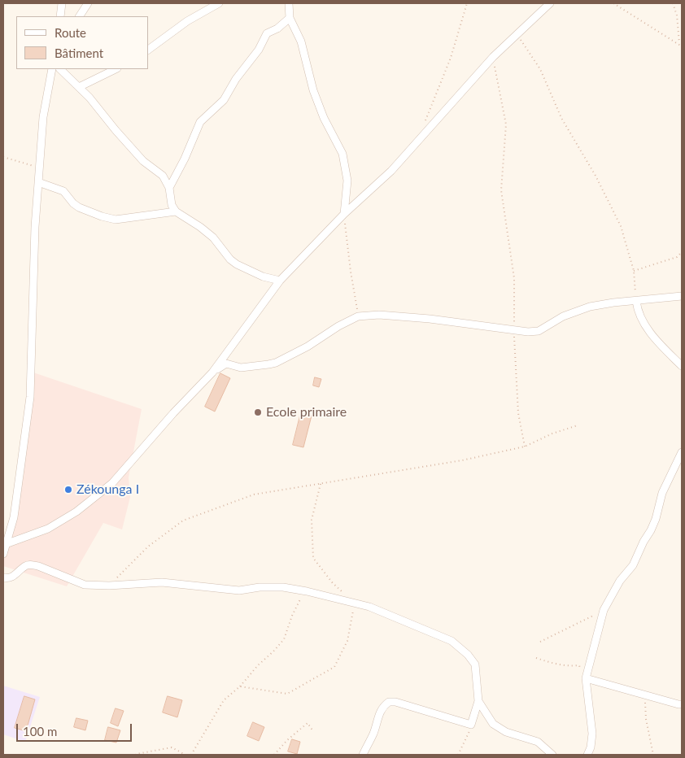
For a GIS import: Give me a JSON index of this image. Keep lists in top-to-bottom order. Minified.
{"places":["Ecole primaire","Zékounga I"],"legend":["Route","Bâtiment"],"scale_bar":"100 m"}
